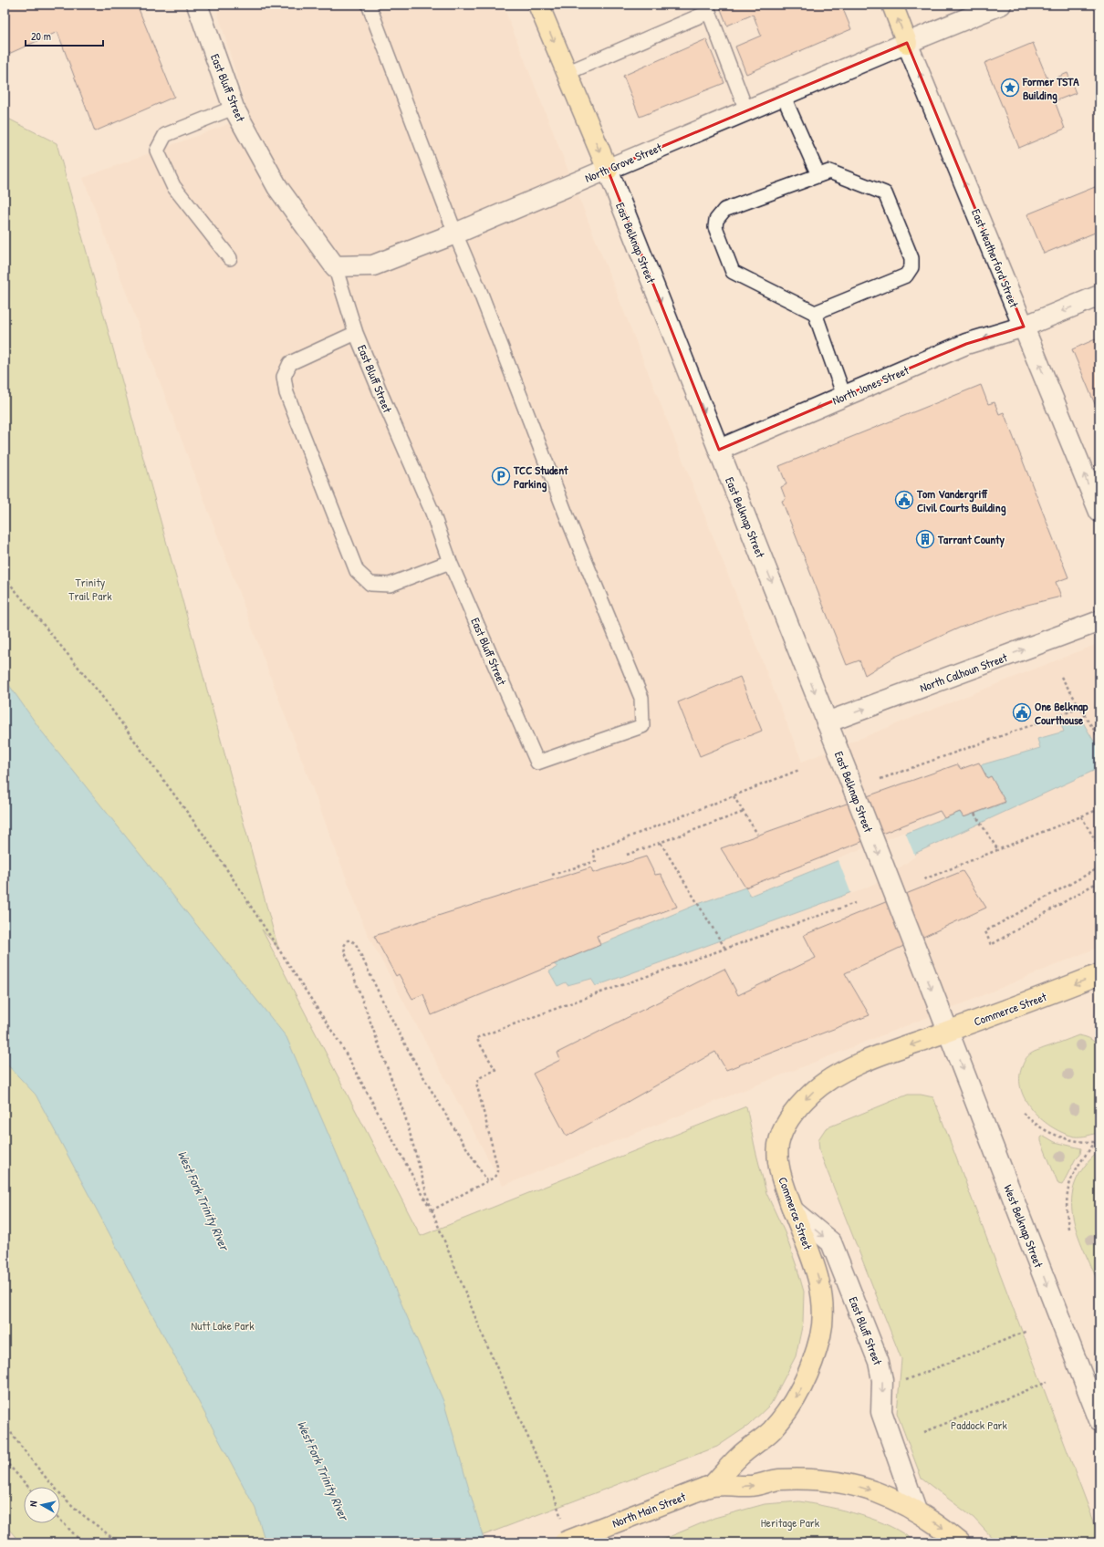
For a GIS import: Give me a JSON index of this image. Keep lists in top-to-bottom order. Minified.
{"streets":{"main road":["East Belknap Street","East Weatherford Street","Commerce Street","North Main Street"],"street":["East Bluff Street","North Grove Street","North Jones Street","North Calhoun Street","West Belknap Street"]},"crossings":[["East Bluff Street","North Grove Street"],["East Bluff Street","Commerce Street"],["North Grove Street","East Belknap Street"],["North Grove Street","East Weatherford Street"],["East Belknap Street","North Jones Street"],["East Belknap Street","North Calhoun Street"],["East Belknap Street","Commerce Street"],["East Belknap Street","West Belknap Street"],["East Weatherford Street","North Jones Street"],["Commerce Street","West Belknap Street"],["Commerce Street","North Main Street"]],"one_way":["East Belknap Street","East Weatherford Street","North Jones Street","North Calhoun Street","Commerce Street","West Belknap Street"],"water":["West Fork Trinity River"],"parks":["Trinity Trail Park","Nutt Lake Park","Paddock Park","Heritage Park"],"places":{"place":["Former TSTA Building"],"parking":["TCC Student Parking"],"public building":["Tom Vandergriff Civil Courts Building","One Belknap Courthouse"],"building":["Tarrant County"]},"scale_bar":"20 m","north":"left"}
